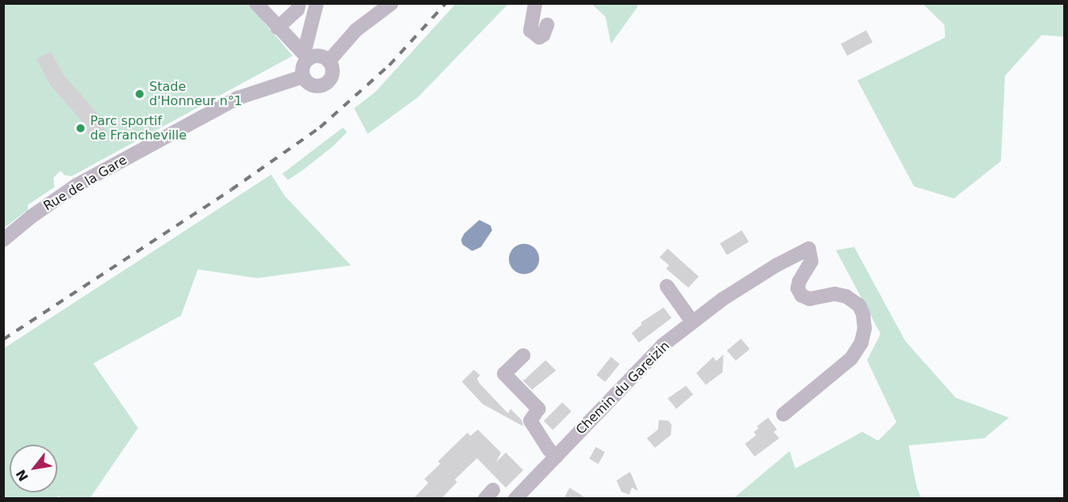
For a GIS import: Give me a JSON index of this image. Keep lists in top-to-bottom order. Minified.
{"streets":{"street":["Rue de la Gare","Chemin du Gareizin"]},"places":["Stade d'Honneur n°1","Parc sportif de Francheville"],"north":"bottom left"}
